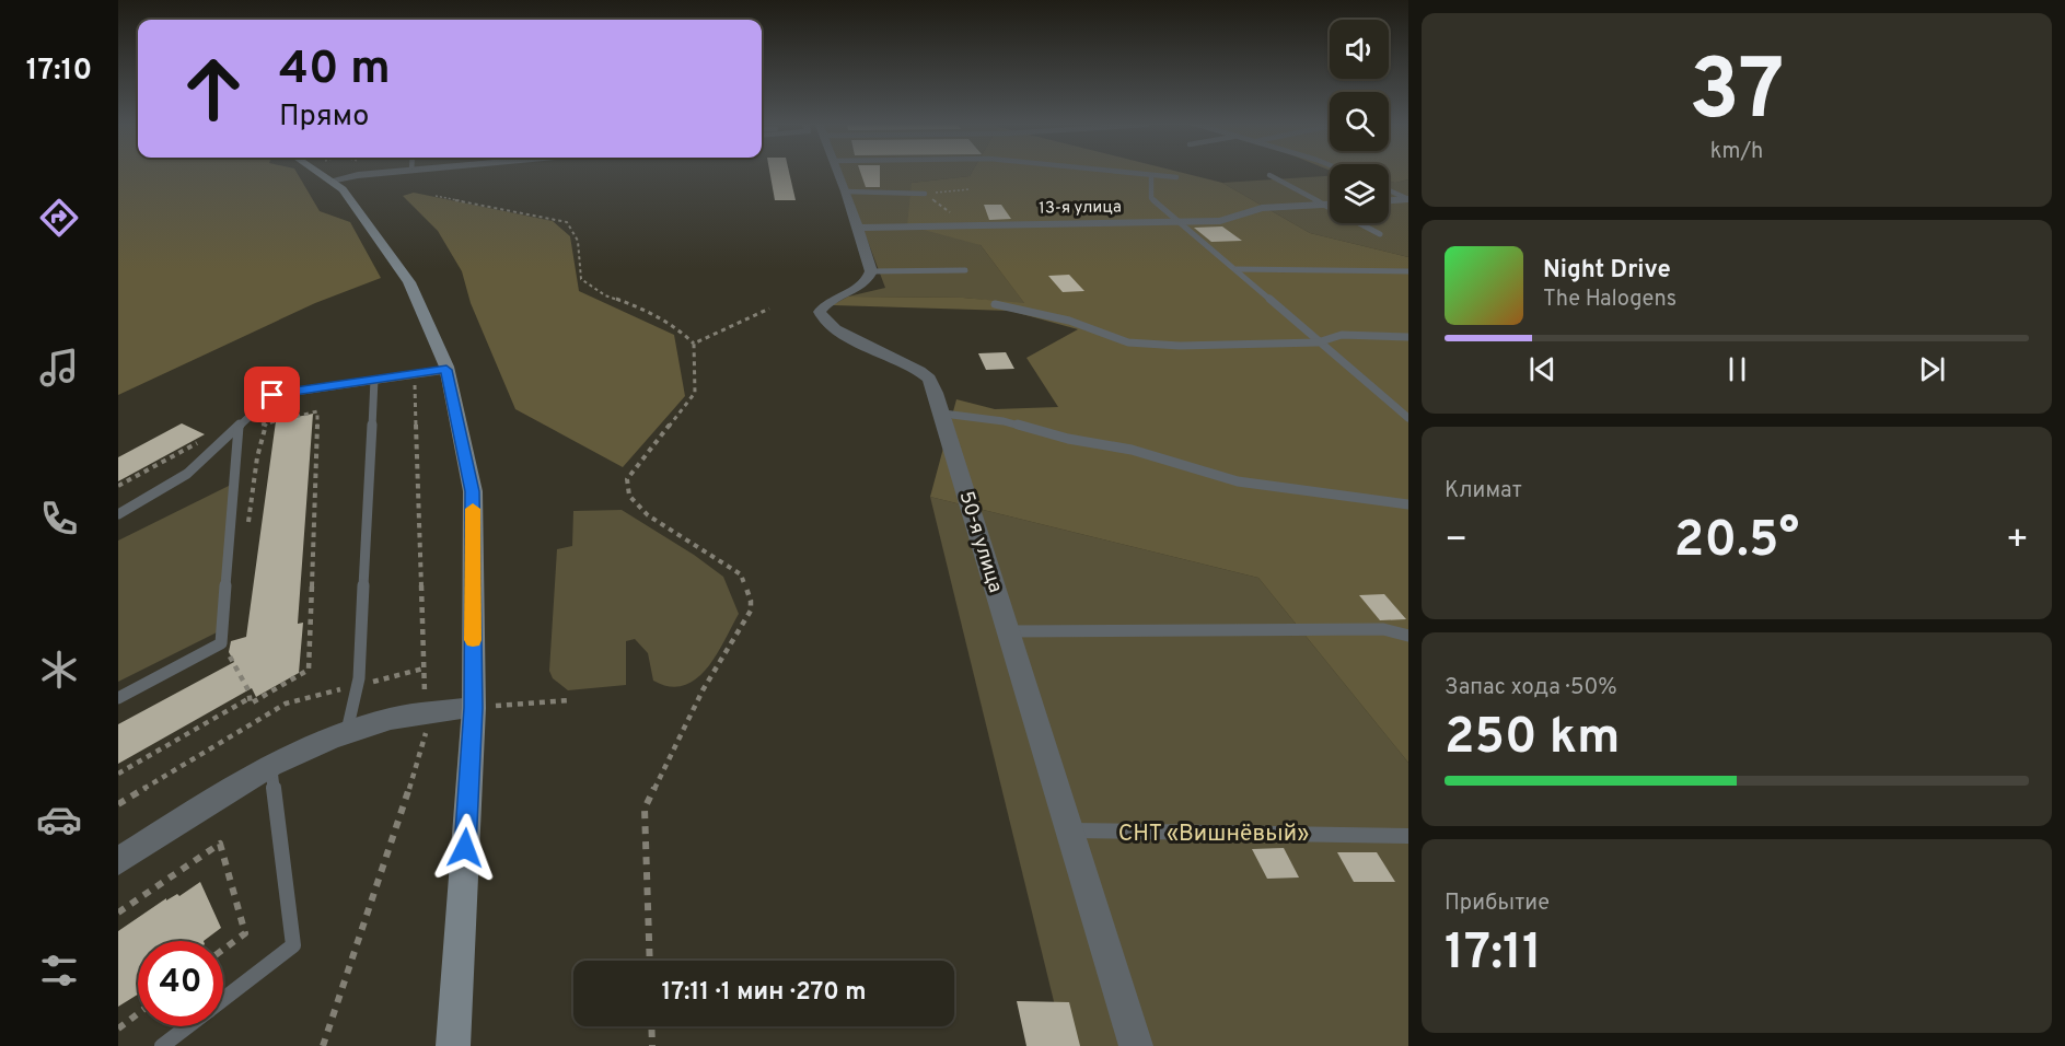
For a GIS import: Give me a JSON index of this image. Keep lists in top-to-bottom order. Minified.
{"streets":{"street":["13-я улица","50-я улица"]},"parks":["СНТ «Вишнёвый»"],"page":{"tabs":"17:10","tile":[["37","km/h"],"Климат",["Запас хода · 50%","250 km"],["Прибытие","17:11"]],"turn":["40 m","Прямо"],"song":["Night Drive","The Halogens"],"heat":["−","20.5°","+"],"limit":"40","trip":"17:11 · 1 мин · 270 m"}}
